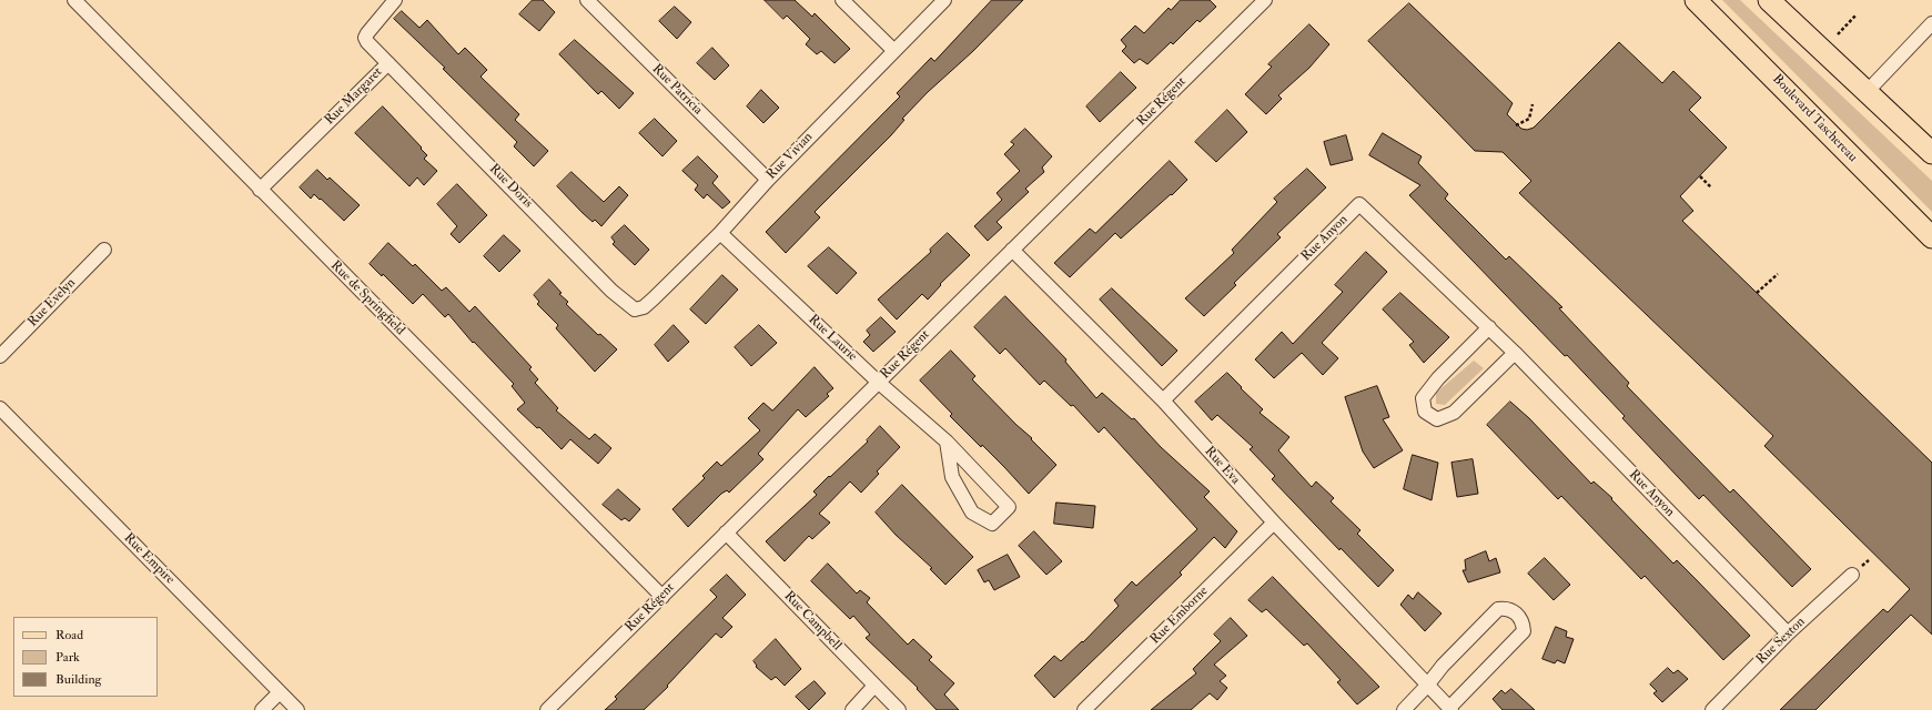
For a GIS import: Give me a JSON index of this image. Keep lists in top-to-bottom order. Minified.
{"streets":{"main road":["Boulevard Taschereau"],"street":["Rue Patricia","Rue Margaret","Rue Régent","Rue Vivian","Rue Doris","Rue Anyon","Rue de Springfield","Rue Evelyn","Rue Laurie","Rue Eva","Rue Empire","Rue Emborne","Rue Campbell","Rue Sexton"]},"crossings":[["Rue Patricia","Rue Vivian"],["Rue Margaret","Rue Doris"],["Rue Margaret","Rue de Springfield"],["Rue Régent","Rue de Springfield"],["Rue Régent","Rue Laurie"],["Rue Régent","Rue Eva"],["Rue Régent","Rue Campbell"],["Rue Vivian","Rue Doris"],["Rue Vivian","Rue Laurie"],["Rue Anyon","Rue Eva"],["Rue Anyon","Rue Sexton"],["Rue Eva","Rue Emborne"]],"legend":["Road","Park","Building"]}
